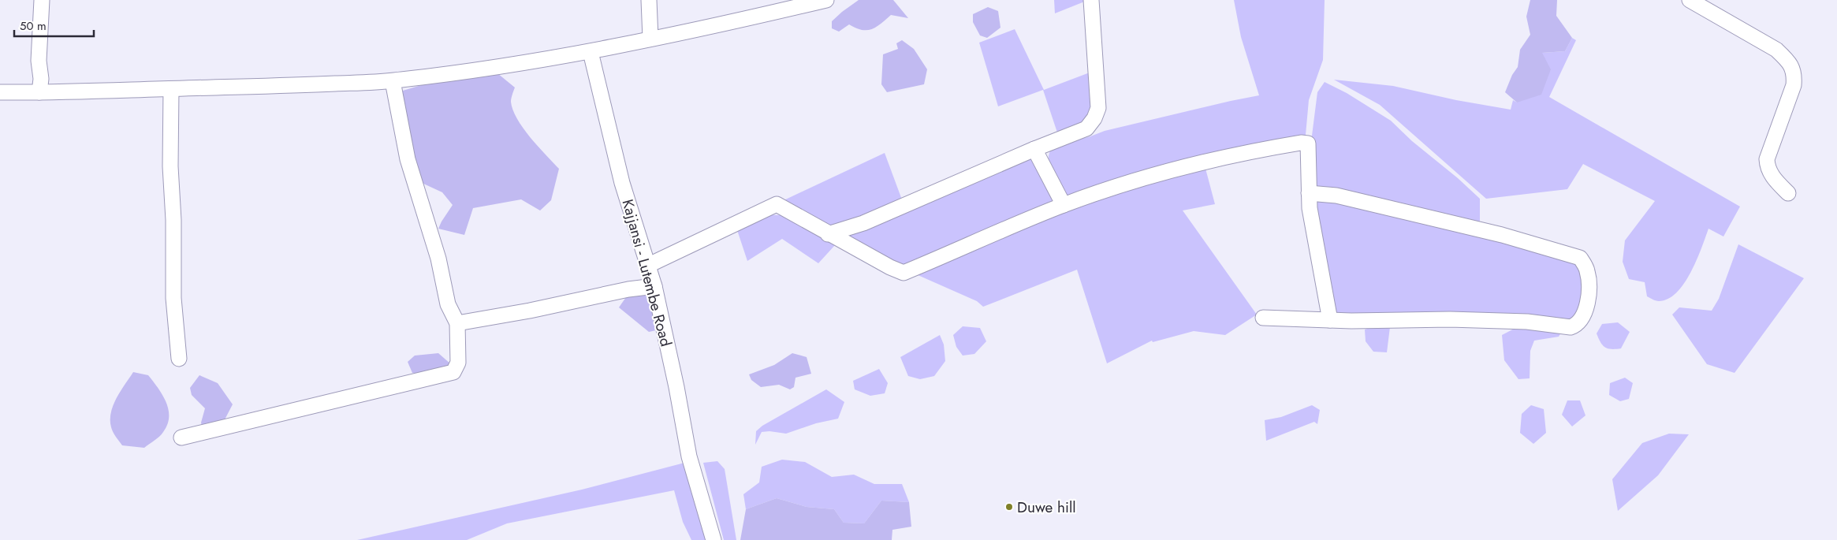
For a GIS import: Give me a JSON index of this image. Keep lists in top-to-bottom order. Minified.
{"streets":{"street":["Kajjansi - Lutembe Road"]},"places":["Duwe hill"],"scale_bar":"50 m"}
